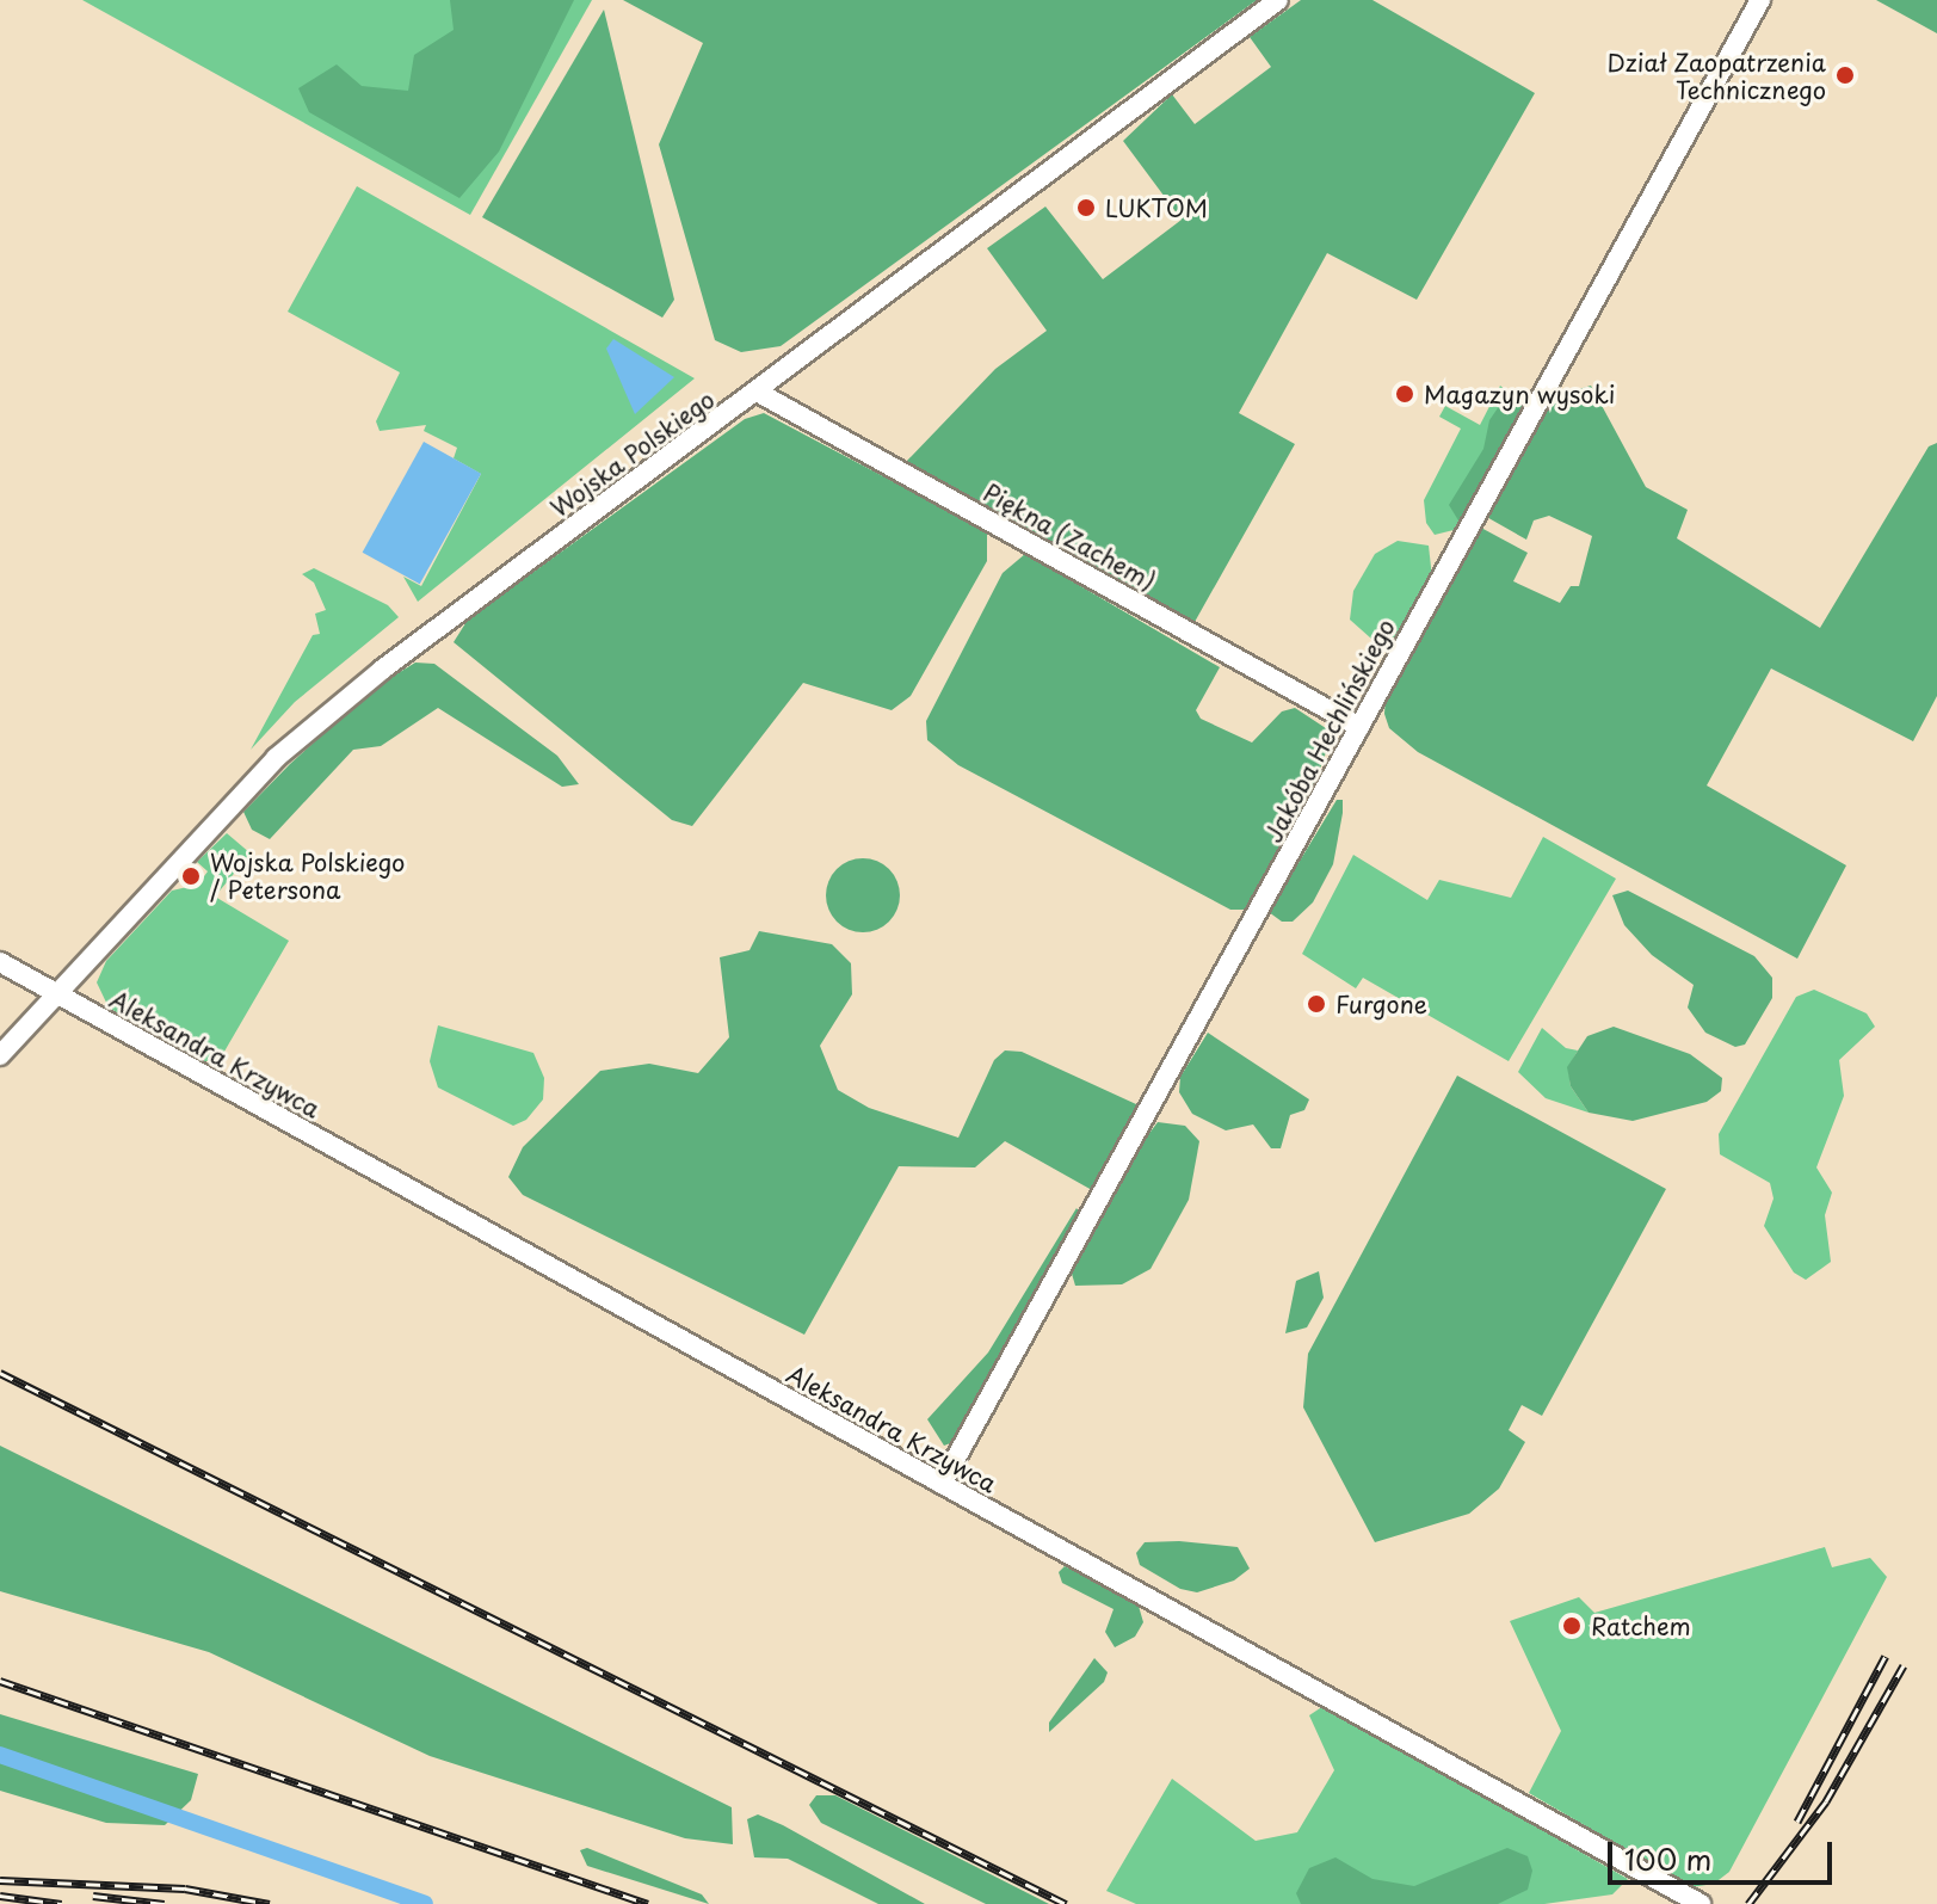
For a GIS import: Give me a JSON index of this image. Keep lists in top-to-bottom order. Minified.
{"streets":{"street":["Wojska Polskiego","Piękna (Zachem)","Jakóba Hechlińskiego","Aleksandra Krzywca"]},"crossings":[["Wojska Polskiego","Piękna (Zachem)"],["Wojska Polskiego","Aleksandra Krzywca"],["Piękna (Zachem)","Jakóba Hechlińskiego"],["Jakóba Hechlińskiego","Aleksandra Krzywca"]],"places":["Dział Zaopatrzenia Technicznego","LUKTOM","Magazyn wysoki","Wojska Polskiego / Petersona","Furgone","Ratchem"],"scale_bar":"100 m"}
